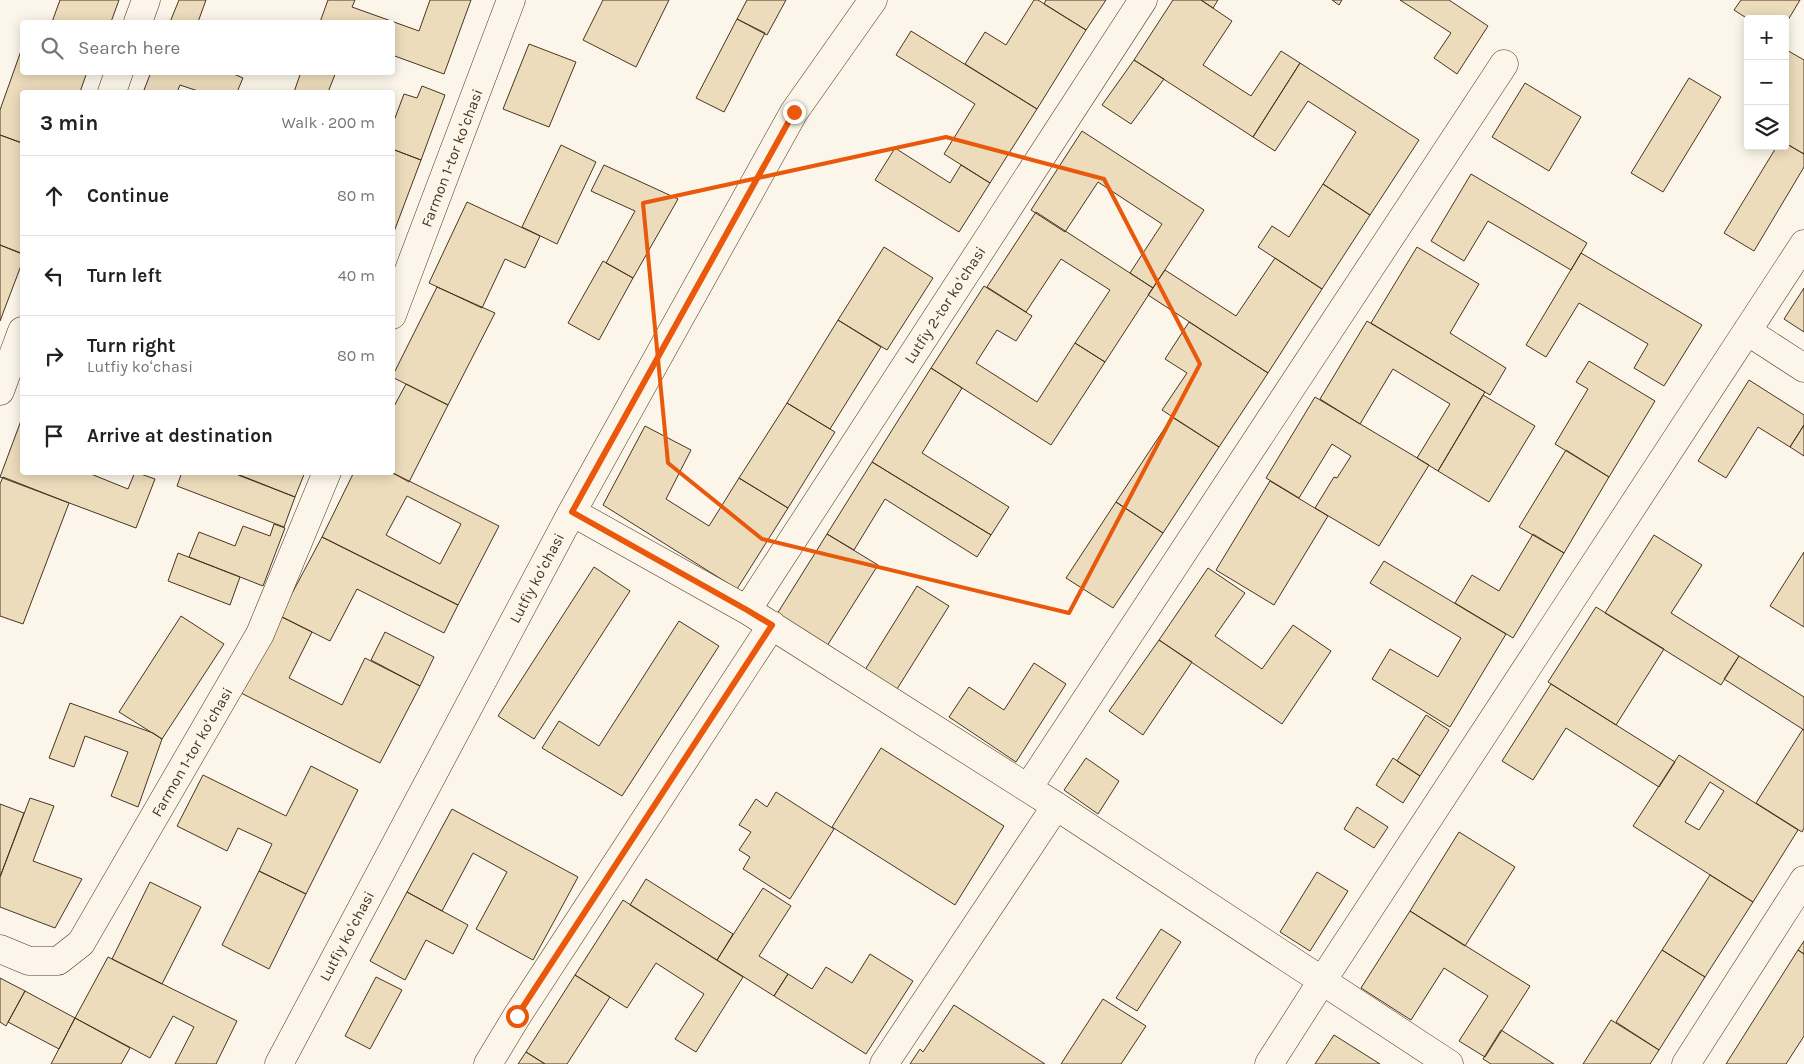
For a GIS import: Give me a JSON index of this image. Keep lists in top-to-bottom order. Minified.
{"streets":{"street":["Farmon 1-tor koʻchasi","Lutfiy 2-tor koʻchasi","Lutfiy koʻchasi"]},"page":{"map_buttons":["+","−"],"search":"Search here","heading":["3 min","Walk · 200 m"],"list":[["Continue","80 m"],["Turn left","40 m"],["Turn right","Lutfiy koʻchasi","80 m"],"Arrive at destination"]}}
